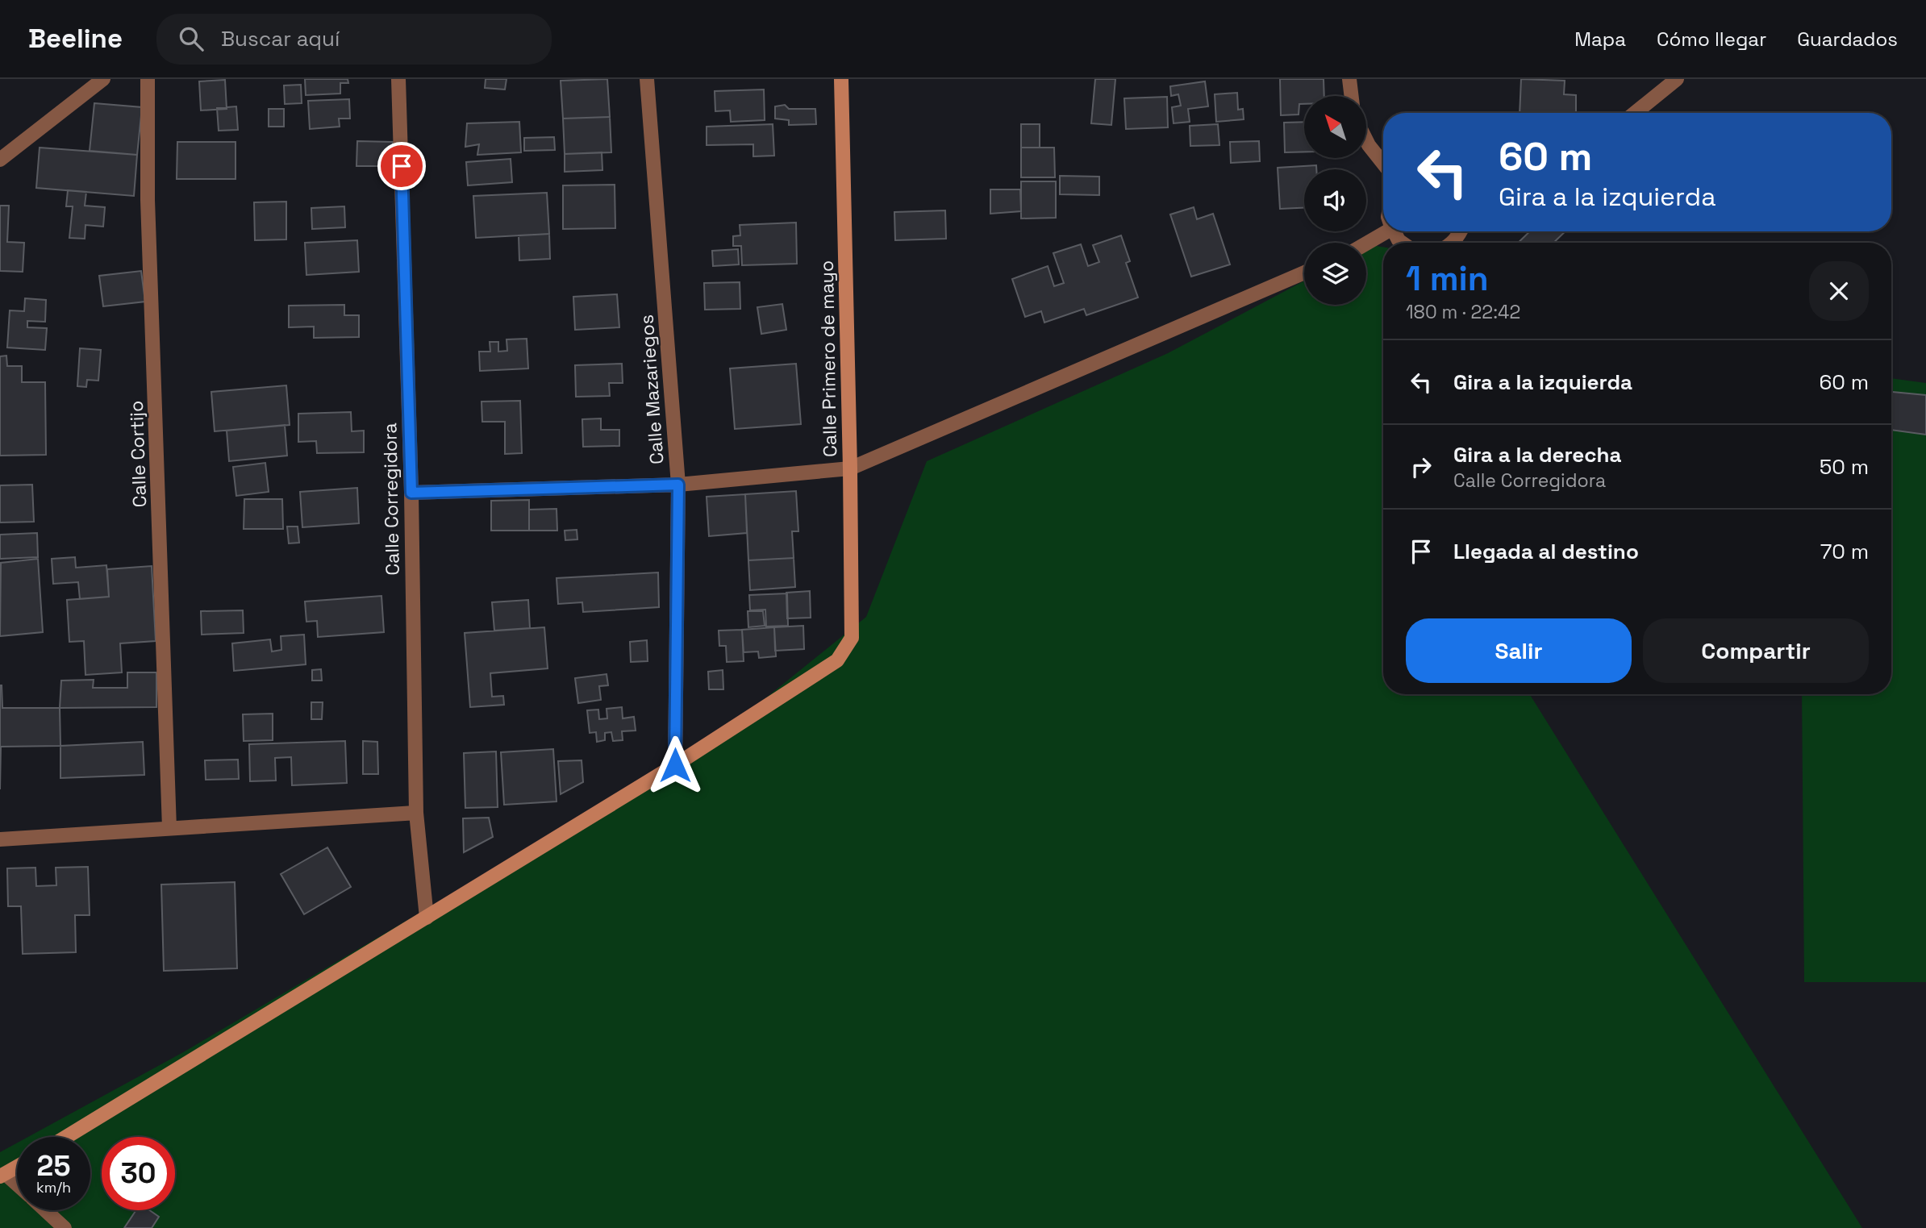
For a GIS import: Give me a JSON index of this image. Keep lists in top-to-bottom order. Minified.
{"streets":{"street":["Calle Primero de mayo","Calle Mazariegos","Calle Cortijo","Calle Corregidora"]},"crossings":[["Calle Primero de mayo","Calle Mazariegos"]],"north":"top left","page":{"header":"Beeline","search":"Buscar aquí","nav":["Mapa","Cómo llegar","Guardados"],"turn":["60 m","Gira a la izquierda"],"heading":["1 min","180 m · 22:42"],"list":[{"name":"Gira a la izquierda","value":"60 m"},{"name":"Gira a la derecha","note":"Calle Corregidora","value":"50 m"},{"name":"Llegada al destino","value":"70 m"}],"buttons":["Salir","Compartir"],"speed":"25 km/h","limit":"30"}}
